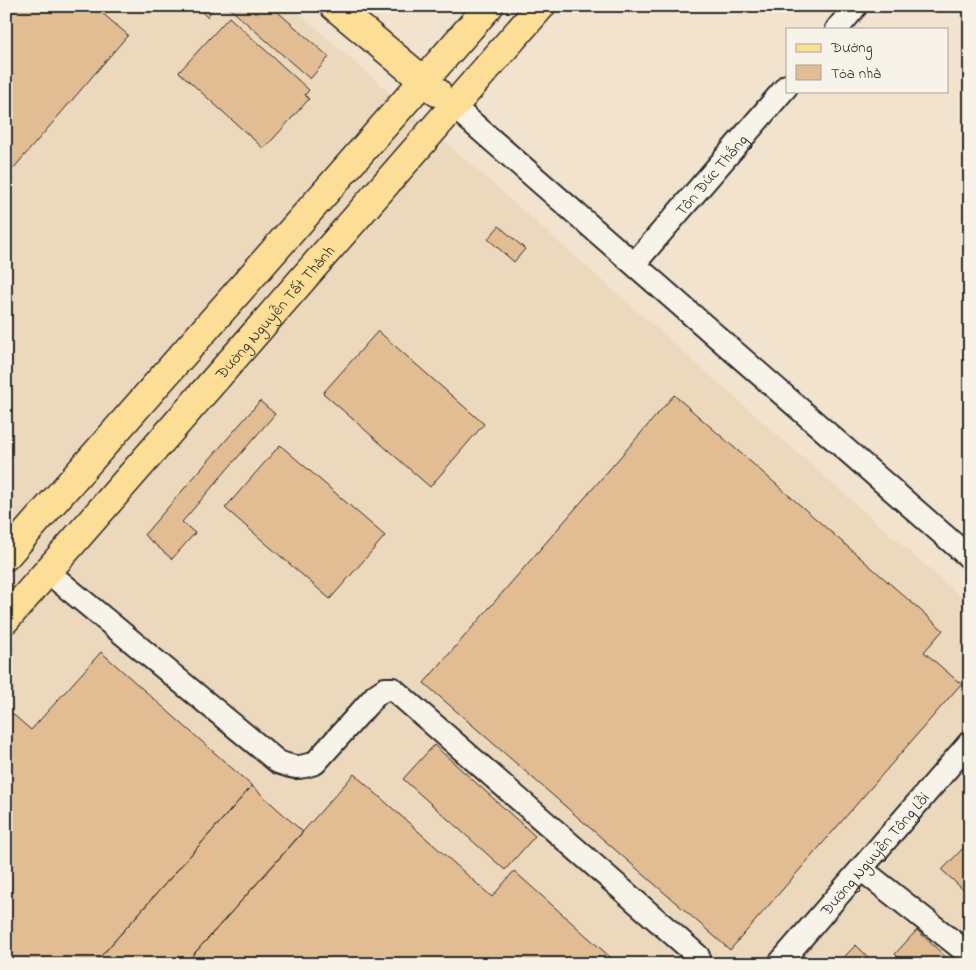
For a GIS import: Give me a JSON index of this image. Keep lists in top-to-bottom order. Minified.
{"streets":{"main road":["Đường Nguyễn Tất Thành"],"street":["Tôn Đức Thắng","Đường Nguyễn Tông Lỗi"]},"legend":["Đường","Tòa nhà"]}
